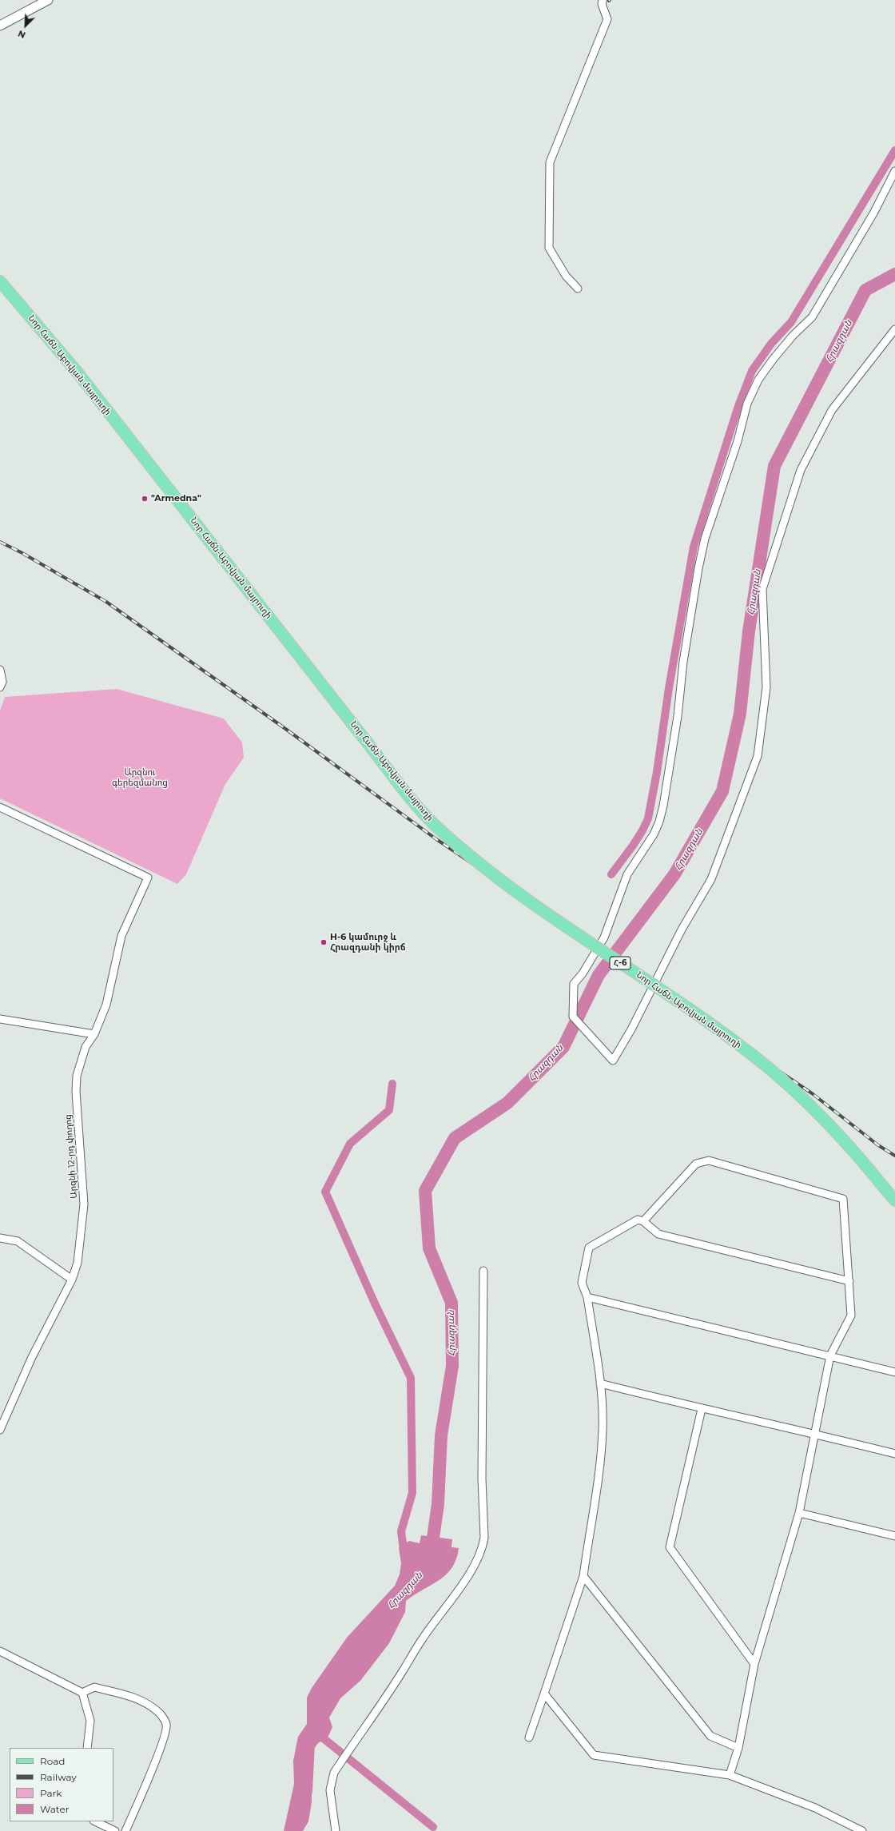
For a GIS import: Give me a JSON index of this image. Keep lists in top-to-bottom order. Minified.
{"streets":{"main road":["Նոր Հաճն-Աբովյան մայրուղի","Հ-6"],"street":["Արզնի 12-րդ փողոց"]},"water":["Հրազդան"],"parks":["Արզնու գերեզմանոց"],"places":["\"Armedna\"","H-6 կամուրջ և Հրազդանի կիրճ"],"legend":["Road","Railway","Park","Water"],"north":"bottom left"}
